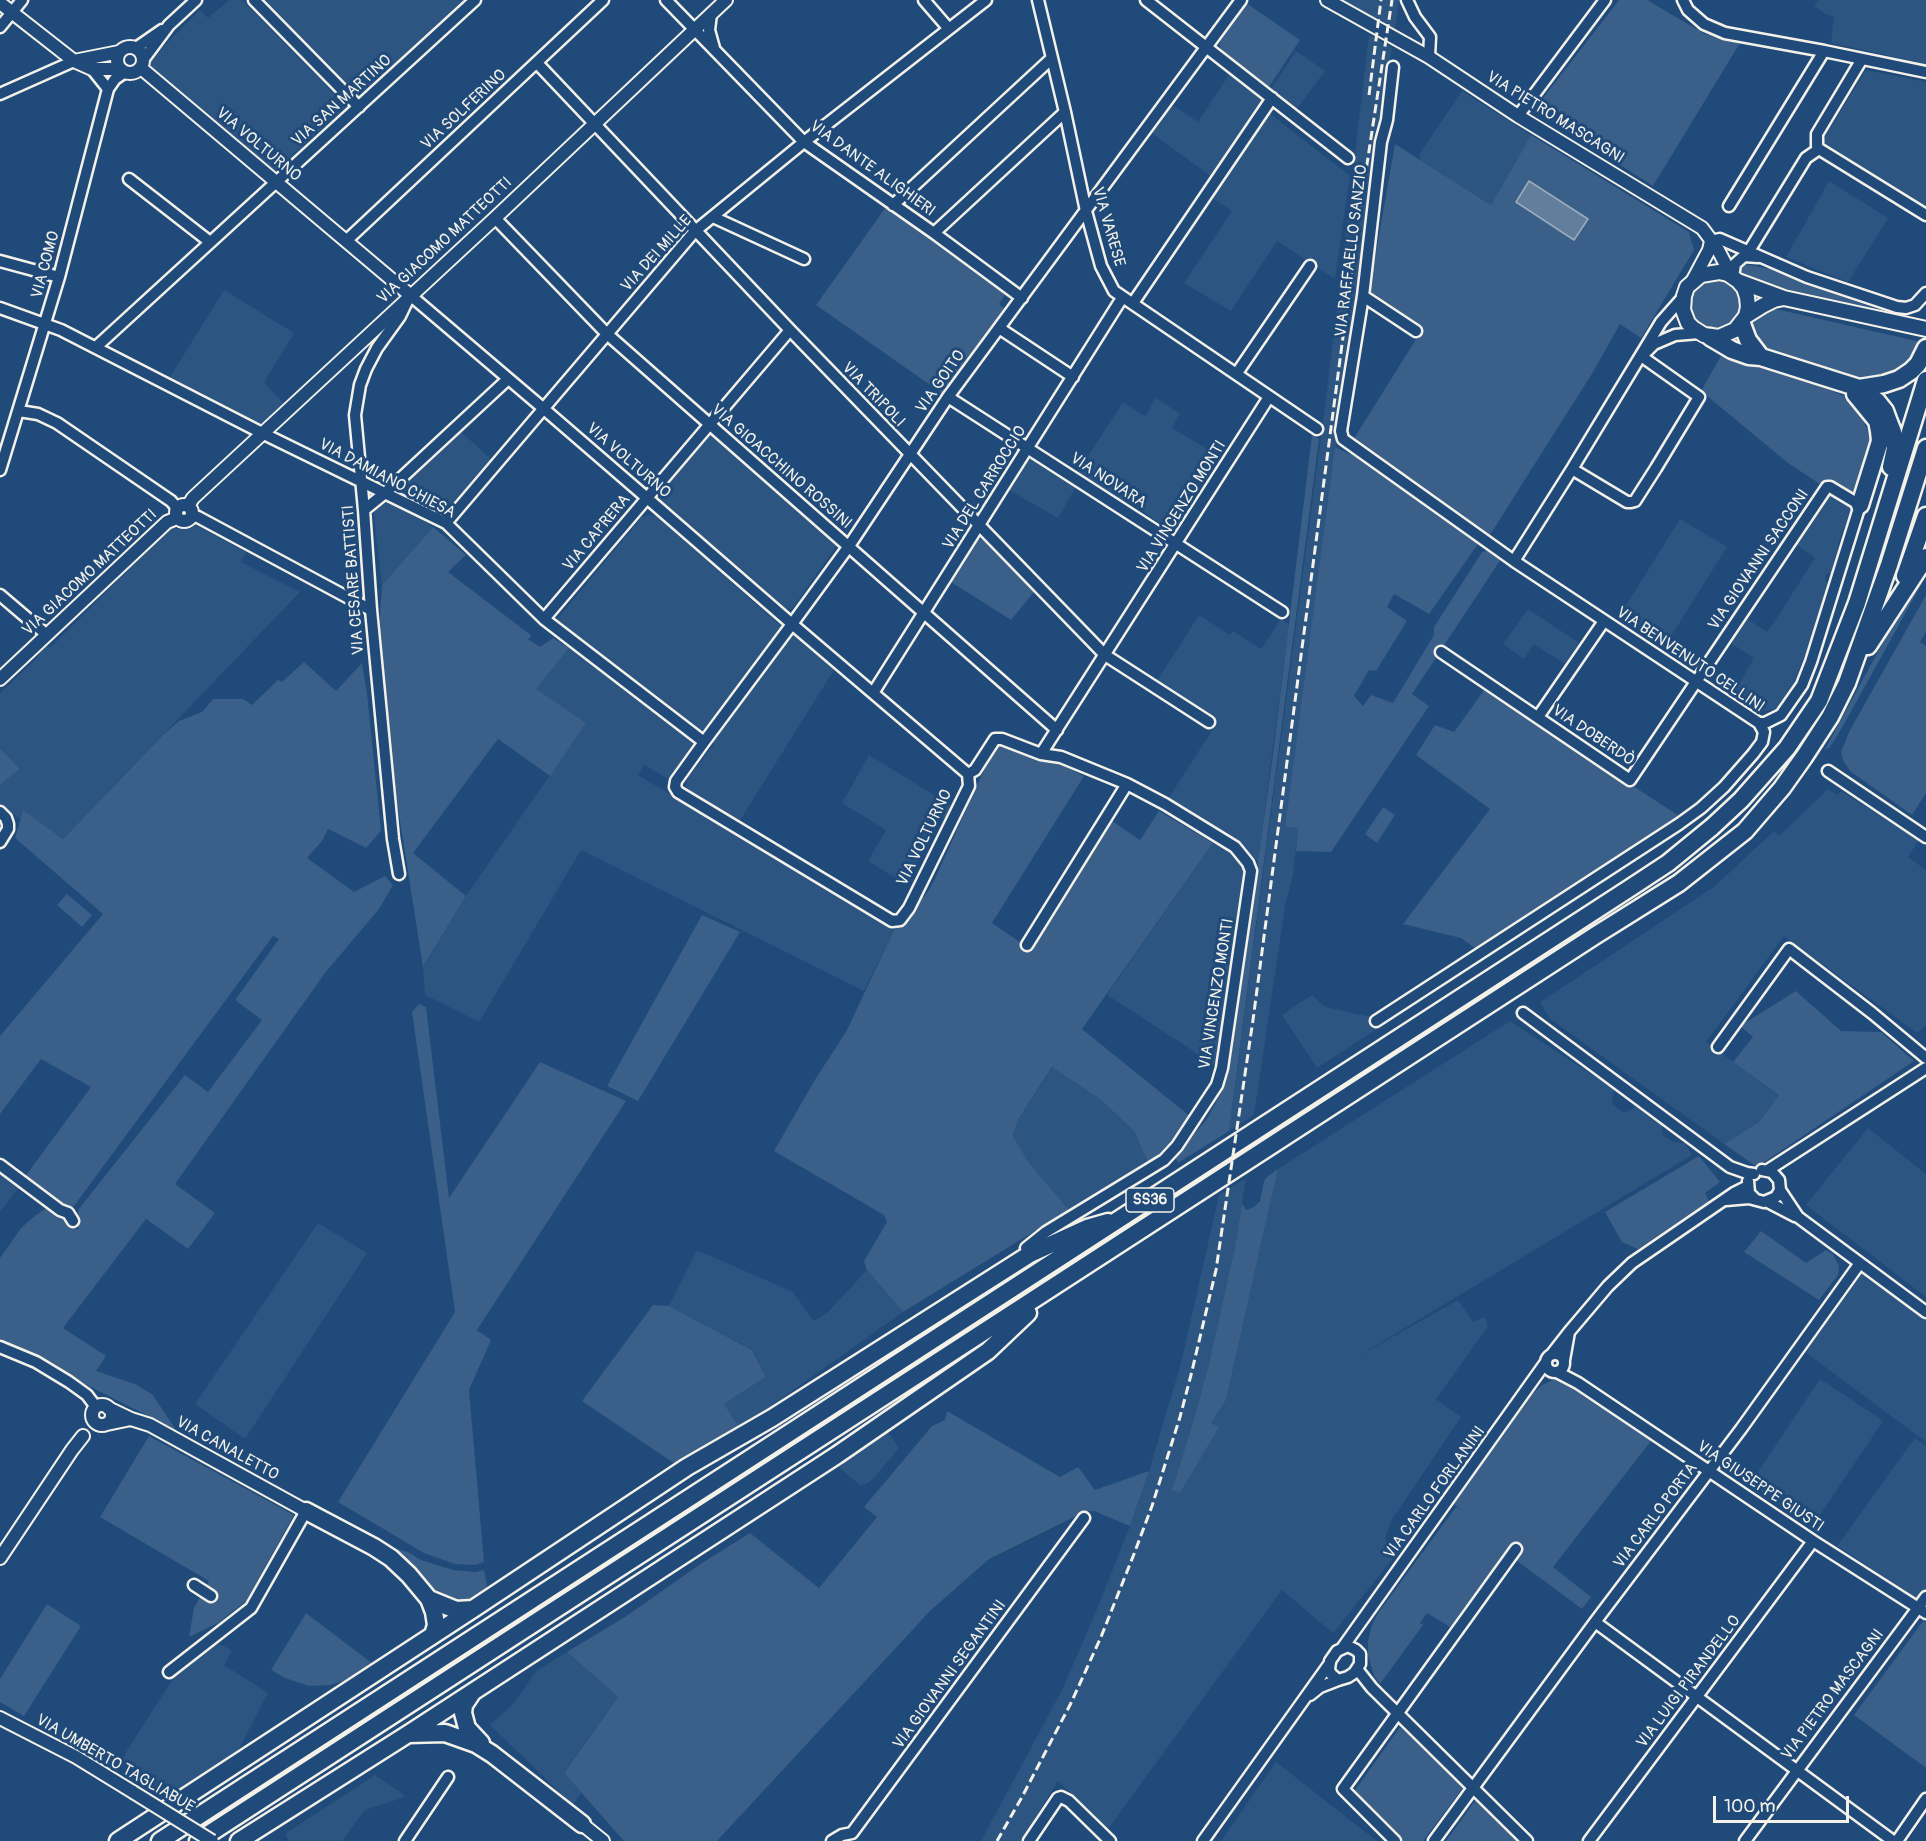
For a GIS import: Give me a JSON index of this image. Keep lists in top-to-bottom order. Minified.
{"streets":{"highway":["SS36"],"main road":["VIA PIETRO MASCAGNI"],"street":["VIA SAN MARTINO","VIA SOLFERINO","VIA VOLTURNO","VIA DANTE ALIGHIERI","VIA VARESE","VIA GIACOMO MATTEOTTI","VIA RAFFAELLO SANZIO","VIA DEI MILLE","VIA COMO","VIA GOITO","VIA TRIPOLI","VIA GIOACCHINO ROSSINI","VIA DAMIANO CHIESA","VIA NOVARA","VIA DEL CARROCCIO","VIA VINCENZO MONTI","VIA CAPRERA","VIA GIOVANNI SACCONI","VIA CESARE BATTISTI","VIA BENVENUTO CELLINI","VIA DOBERDÒ","VIA CANALETTO","VIA GIUSEPPE GIUSTI","VIA CARLO FORLANINI","VIA CARLO PORTA","VIA GIOVANNI SEGANTINI","VIA LUIGI PIRANDELLO","VIA UMBERTO TAGLIABUE"]},"crossings":[["VIA SAN MARTINO","VIA VOLTURNO"],["VIA SAN MARTINO","VIA DAMIANO CHIESA"],["VIA SOLFERINO","VIA VOLTURNO"],["VIA SOLFERINO","VIA TRIPOLI"],["VIA PIETRO MASCAGNI","VIA GIUSEPPE GIUSTI"],["VIA VOLTURNO","VIA GIACOMO MATTEOTTI"],["VIA VOLTURNO","VIA DEI MILLE"],["VIA VOLTURNO","VIA GOITO"],["VIA VOLTURNO","VIA DEL CARROCCIO"],["VIA VOLTURNO","VIA CAPRERA"],["VIA VOLTURNO","VIA CESARE BATTISTI"],["VIA DANTE ALIGHIERI","VIA GIACOMO MATTEOTTI"],["VIA DANTE ALIGHIERI","VIA DEI MILLE"],["VIA DANTE ALIGHIERI","VIA GOITO"],["VIA VARESE","VIA GOITO"],["VIA VARESE","VIA DEL CARROCCIO"],["VIA VARESE","VIA VINCENZO MONTI"],["VIA GIACOMO MATTEOTTI","VIA TRIPOLI"],["VIA GIACOMO MATTEOTTI","VIA GIOACCHINO ROSSINI"],["VIA GIACOMO MATTEOTTI","VIA DAMIANO CHIESA"],["VIA GIACOMO MATTEOTTI","VIA CESARE BATTISTI"],["VIA RAFFAELLO SANZIO","VIA BENVENUTO CELLINI"],["VIA DEI MILLE","VIA TRIPOLI"],["VIA DEI MILLE","VIA GIOACCHINO ROSSINI"],["VIA DEI MILLE","VIA DAMIANO CHIESA"],["VIA COMO","VIA DAMIANO CHIESA"],["VIA GOITO","VIA TRIPOLI"],["VIA GOITO","VIA GIOACCHINO ROSSINI"],["VIA GOITO","VIA DAMIANO CHIESA"],["VIA GOITO","VIA NOVARA"],["VIA TRIPOLI","VIA DEL CARROCCIO"],["VIA TRIPOLI","VIA VINCENZO MONTI"],["VIA TRIPOLI","VIA CAPRERA"],["VIA GIOACCHINO ROSSINI","VIA DEL CARROCCIO"],["VIA GIOACCHINO ROSSINI","VIA VINCENZO MONTI"],["VIA GIOACCHINO ROSSINI","VIA CAPRERA"],["VIA DAMIANO CHIESA","VIA CAPRERA"],["VIA DAMIANO CHIESA","VIA CESARE BATTISTI"],["VIA NOVARA","VIA DEL CARROCCIO"],["VIA NOVARA","VIA VINCENZO MONTI"],["VIA GIOVANNI SACCONI","VIA BENVENUTO CELLINI"],["VIA GIOVANNI SACCONI","VIA DOBERDÒ"],["VIA BENVENUTO CELLINI","VIA DOBERDÒ"],["VIA GIUSEPPE GIUSTI","VIA CARLO FORLANINI"],["VIA GIUSEPPE GIUSTI","VIA CARLO PORTA"],["VIA GIUSEPPE GIUSTI","VIA LUIGI PIRANDELLO"]],"scale_bar":"100 m"}
